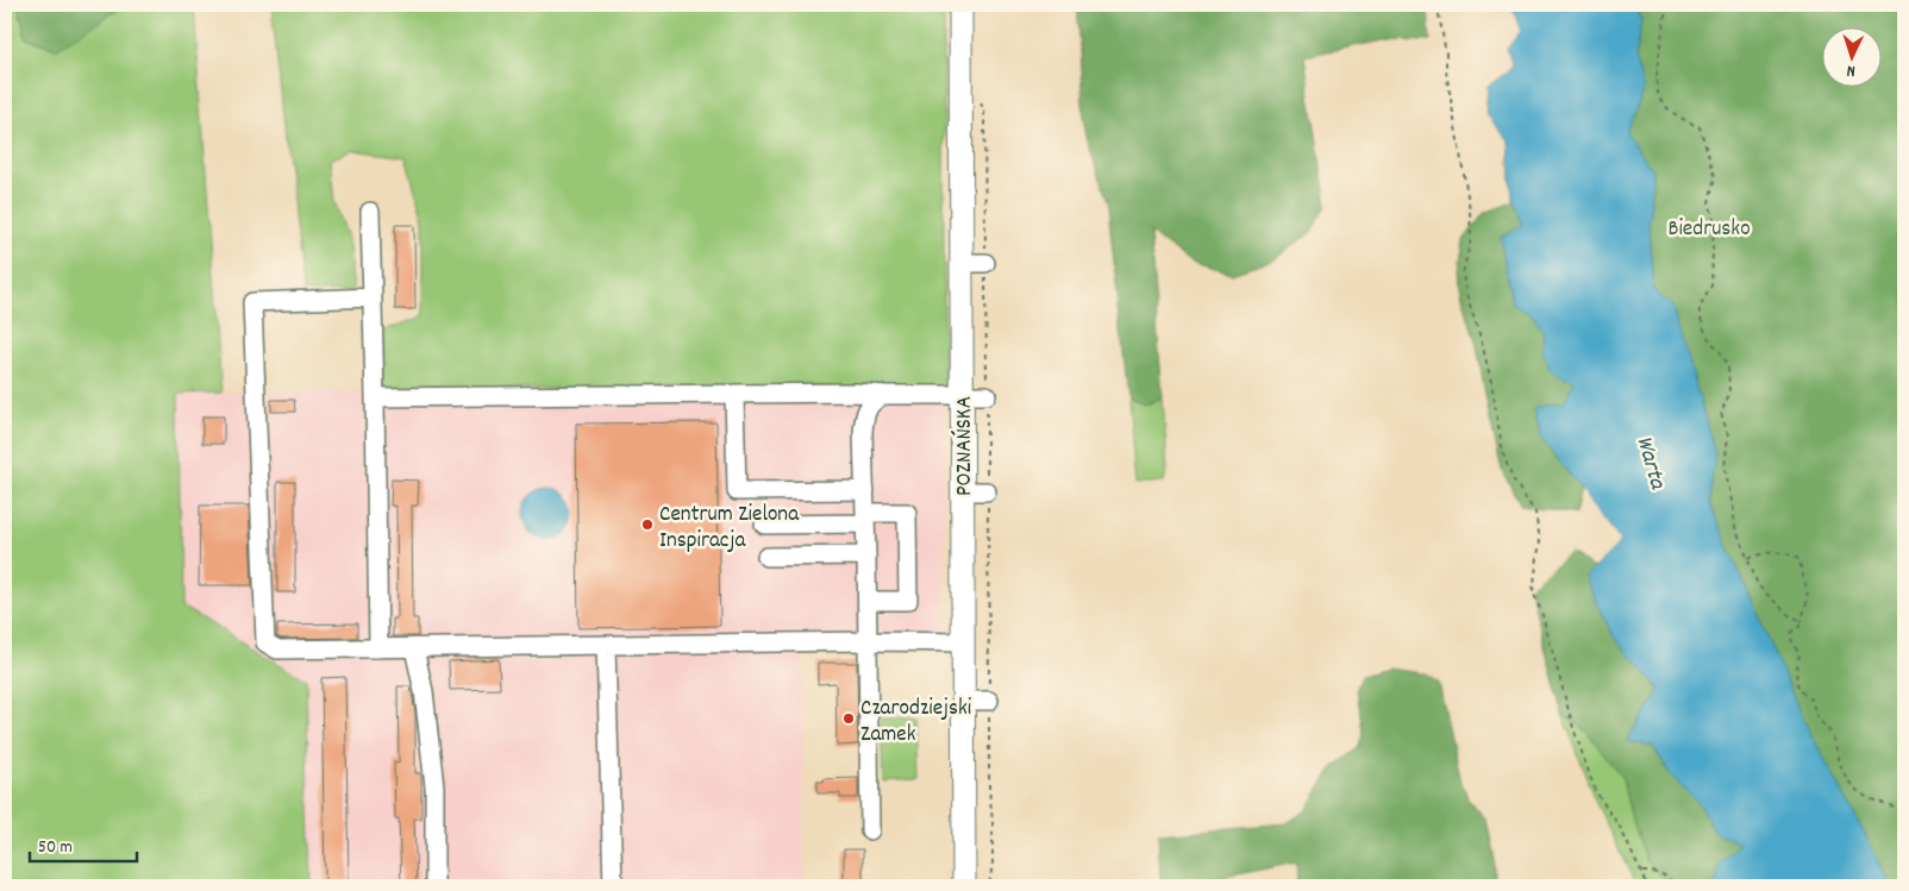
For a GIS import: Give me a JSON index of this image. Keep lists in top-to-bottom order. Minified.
{"streets":{"main road":["POZNAŃSKA"]},"water":["Warta"],"parks":["Biedrusko"],"places":["Centrum Zielona Inspiracja","Czarodziejski Zamek"],"scale_bar":"50 m","north":"bottom"}
